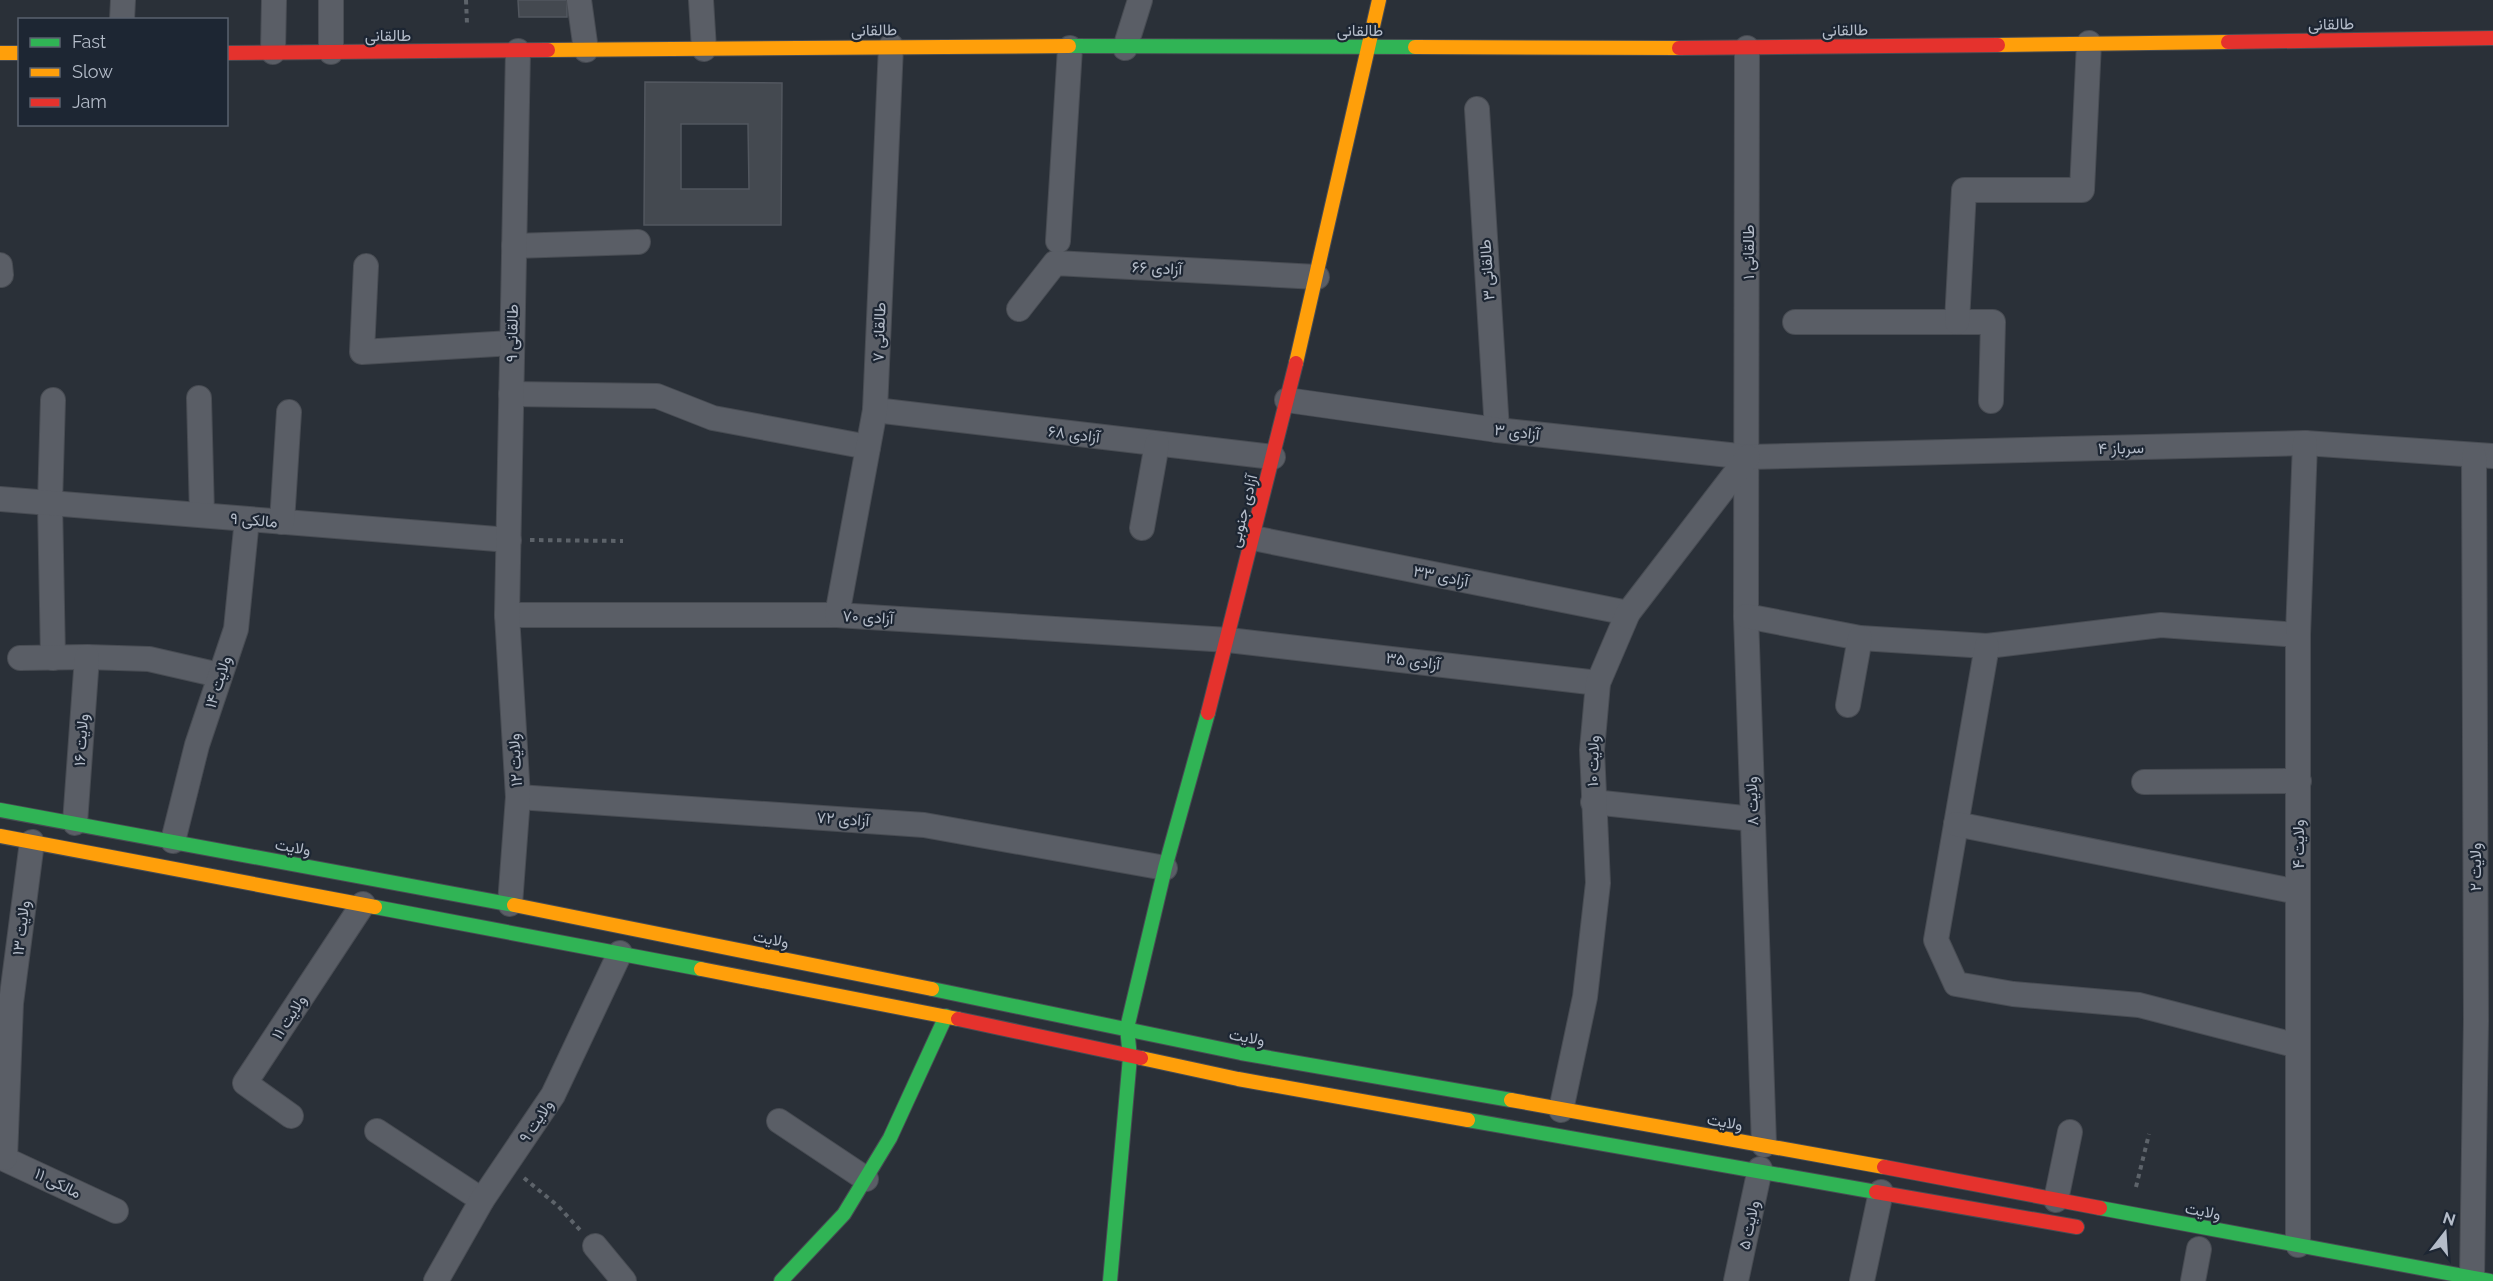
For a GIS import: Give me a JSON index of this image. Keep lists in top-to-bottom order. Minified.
{"streets":{"main road":["طالقانی","آزادی جنوبی","ولایت"],"street":["طالقانی ۱","آزادی ۶۶","طالقانی ۳","طالقانی ۷","طالقانی ۹","آزادی ۳","آزادی ۶۸","سرباز ۴","مالکی ۹","آزادی ۳۳","آزادی ۷۰","آزادی ۳۵","ولایت ۱۴","ولایت ۱۶","ولایت ۱۲","ولایت ۱۰","ولایت ۸","آزادی ۷۲","ولایت ۴","ولایت ۲","ولایت ۱۳","ولایت ۱۱","ولایت ۹","مالکی ۱۱","ولایت ۵"]},"crossings":[["طالقانی","طالقانی ۱"],["طالقانی","طالقانی ۷"],["طالقانی","طالقانی ۹"],["طالقانی","آزادی جنوبی"],["طالقانی ۱","آزادی ۳"],["طالقانی ۱","سرباز ۴"],["طالقانی ۱","ولایت ۱۰"],["طالقانی ۱","ولایت ۸"],["آزادی ۶۶","آزادی جنوبی"],["طالقانی ۳","آزادی ۳"],["طالقانی ۷","آزادی ۶۸"],["طالقانی ۷","آزادی ۷۰"],["طالقانی ۹","مالکی ۹"],["طالقانی ۹","آزادی ۷۰"],["طالقانی ۹","ولایت ۱۲"],["آزادی ۳","سرباز ۴"],["آزادی ۳","آزادی جنوبی"],["آزادی ۳","ولایت ۱۰"],["آزادی ۳","ولایت ۸"],["آزادی ۶۸","آزادی جنوبی"],["سرباز ۴","ولایت ۱۰"],["سرباز ۴","ولایت ۸"],["سرباز ۴","ولایت ۴"],["سرباز ۴","ولایت ۲"],["آزادی جنوبی","آزادی ۳۳"],["آزادی جنوبی","آزادی ۷۰"],["آزادی جنوبی","آزادی ۳۵"],["آزادی جنوبی","آزادی ۷۲"],["آزادی جنوبی","ولایت"],["مالکی ۹","ولایت ۱۴"],["آزادی ۳۳","ولایت ۱۰"],["آزادی ۷۰","آزادی ۳۵"],["آزادی ۷۰","ولایت ۱۲"],["آزادی ۳۵","ولایت ۱۰"],["ولایت ۱۴","ولایت"],["ولایت ۱۶","ولایت"],["ولایت ۱۲","آزادی ۷۲"],["ولایت ۱۲","ولایت"],["ولایت ۱۰","ولایت ۸"],["ولایت ۱۰","ولایت"],["ولایت ۸","ولایت"],["ولایت ۴","ولایت"],["ولایت","ولایت ۲"],["ولایت ۱۳","مالکی ۱۱"]],"legend":["Fast","Slow","Jam"],"north":"top"}
